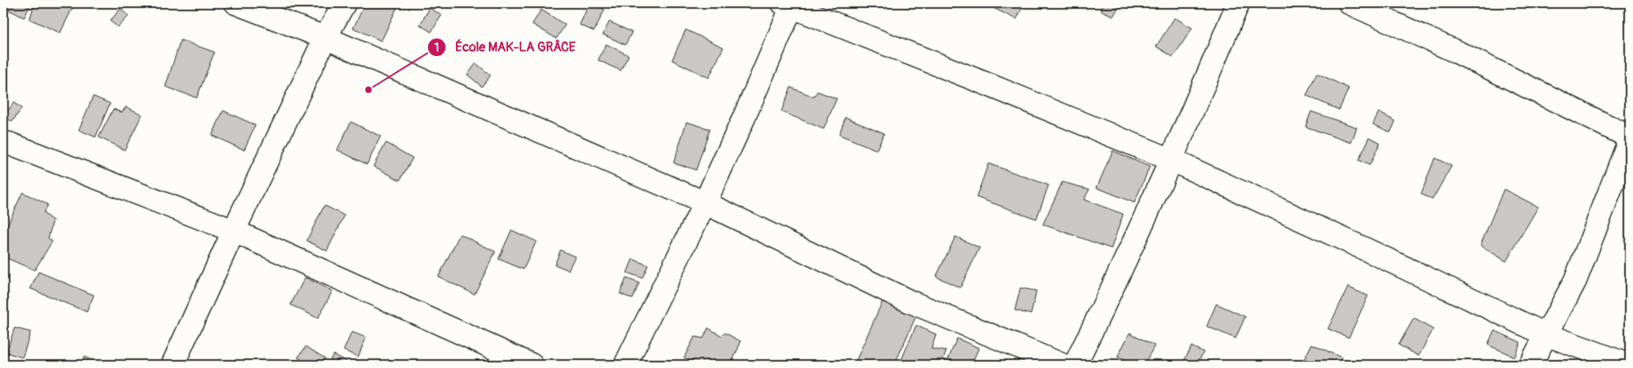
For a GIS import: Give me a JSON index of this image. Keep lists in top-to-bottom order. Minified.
{"places":["École MAK-LA GRÂCE"]}
